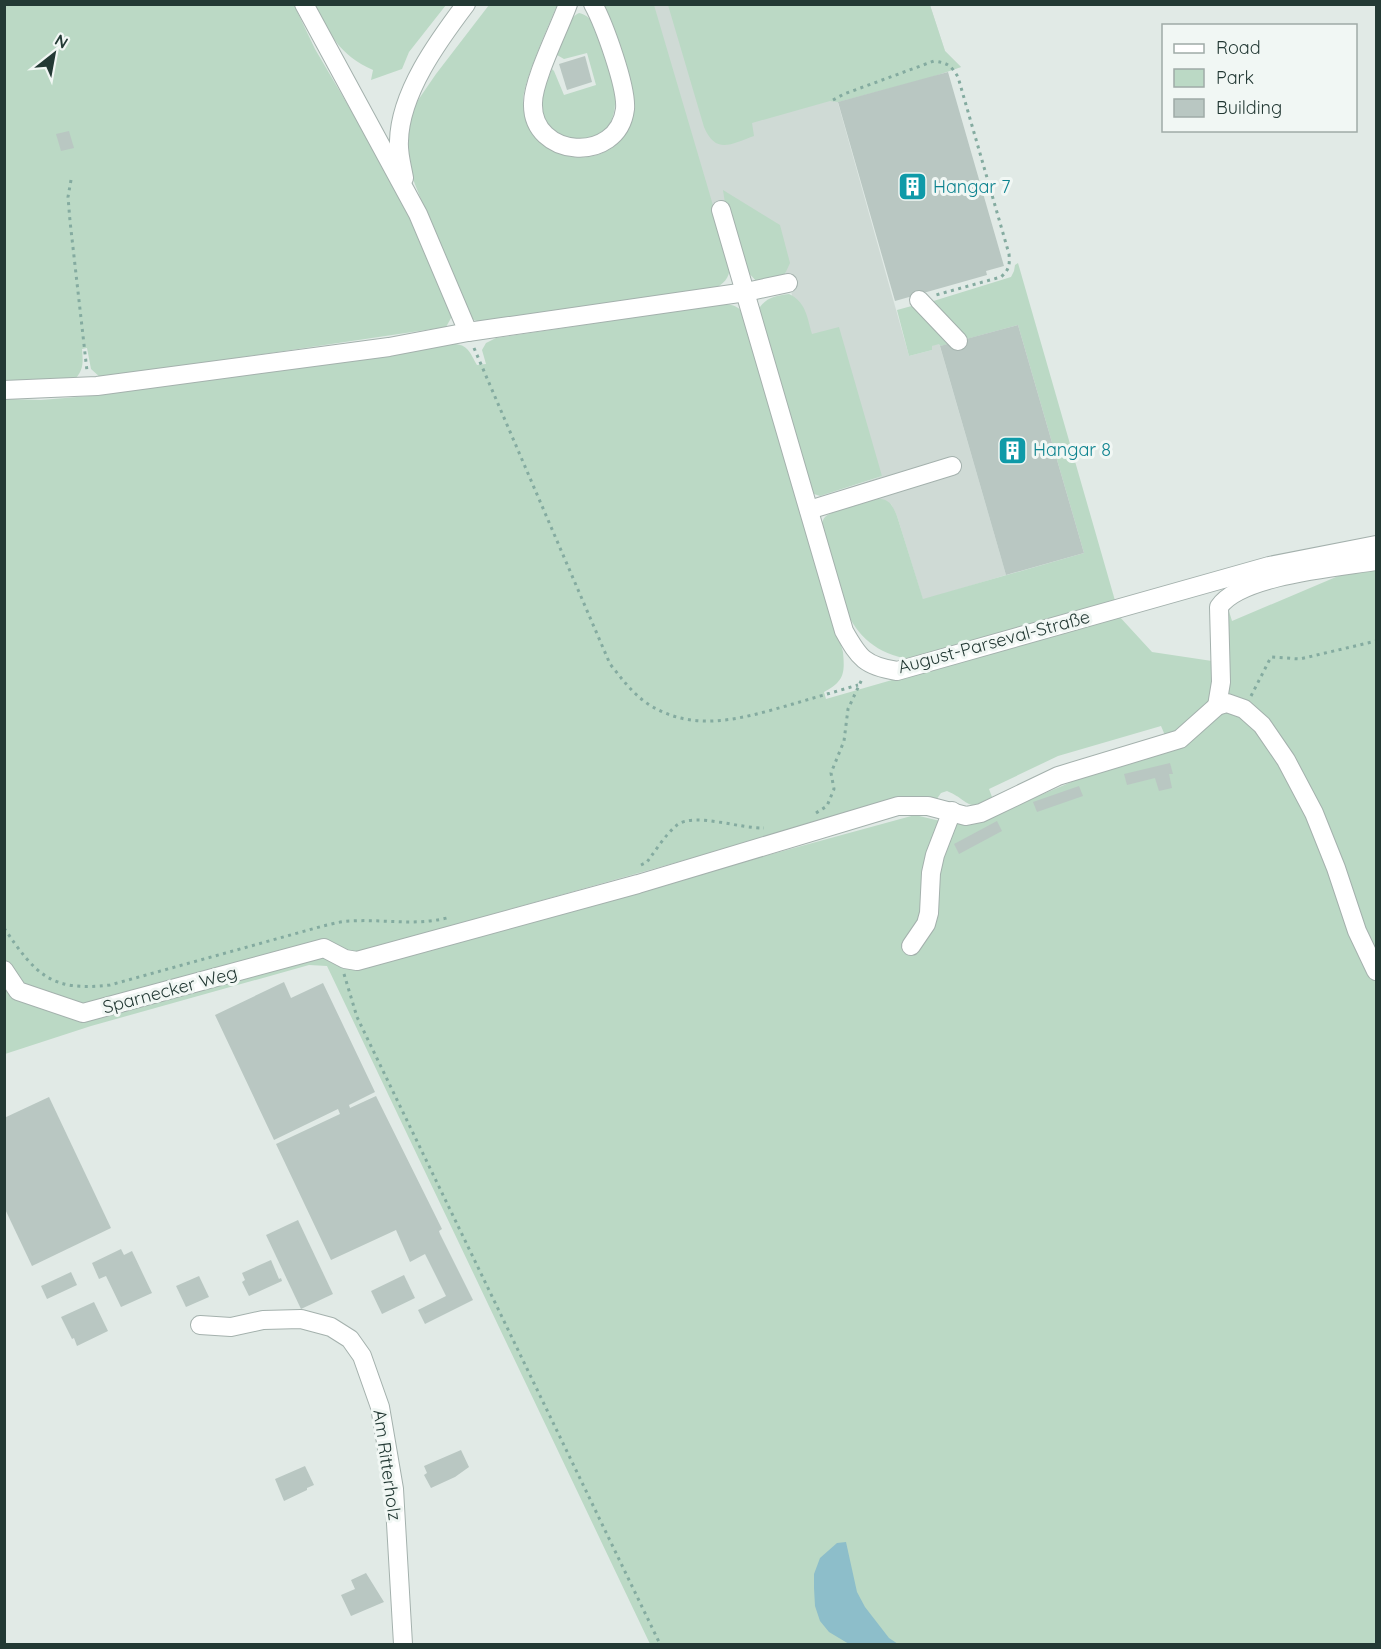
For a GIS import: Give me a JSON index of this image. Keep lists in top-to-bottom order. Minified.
{"streets":{"street":["August-Parseval-Straße","Sparnecker Weg","Am Ritterholz"]},"places":{"building":["Hangar 7","Hangar 8"]},"legend":["Road","Park","Building"],"north":"top right"}
